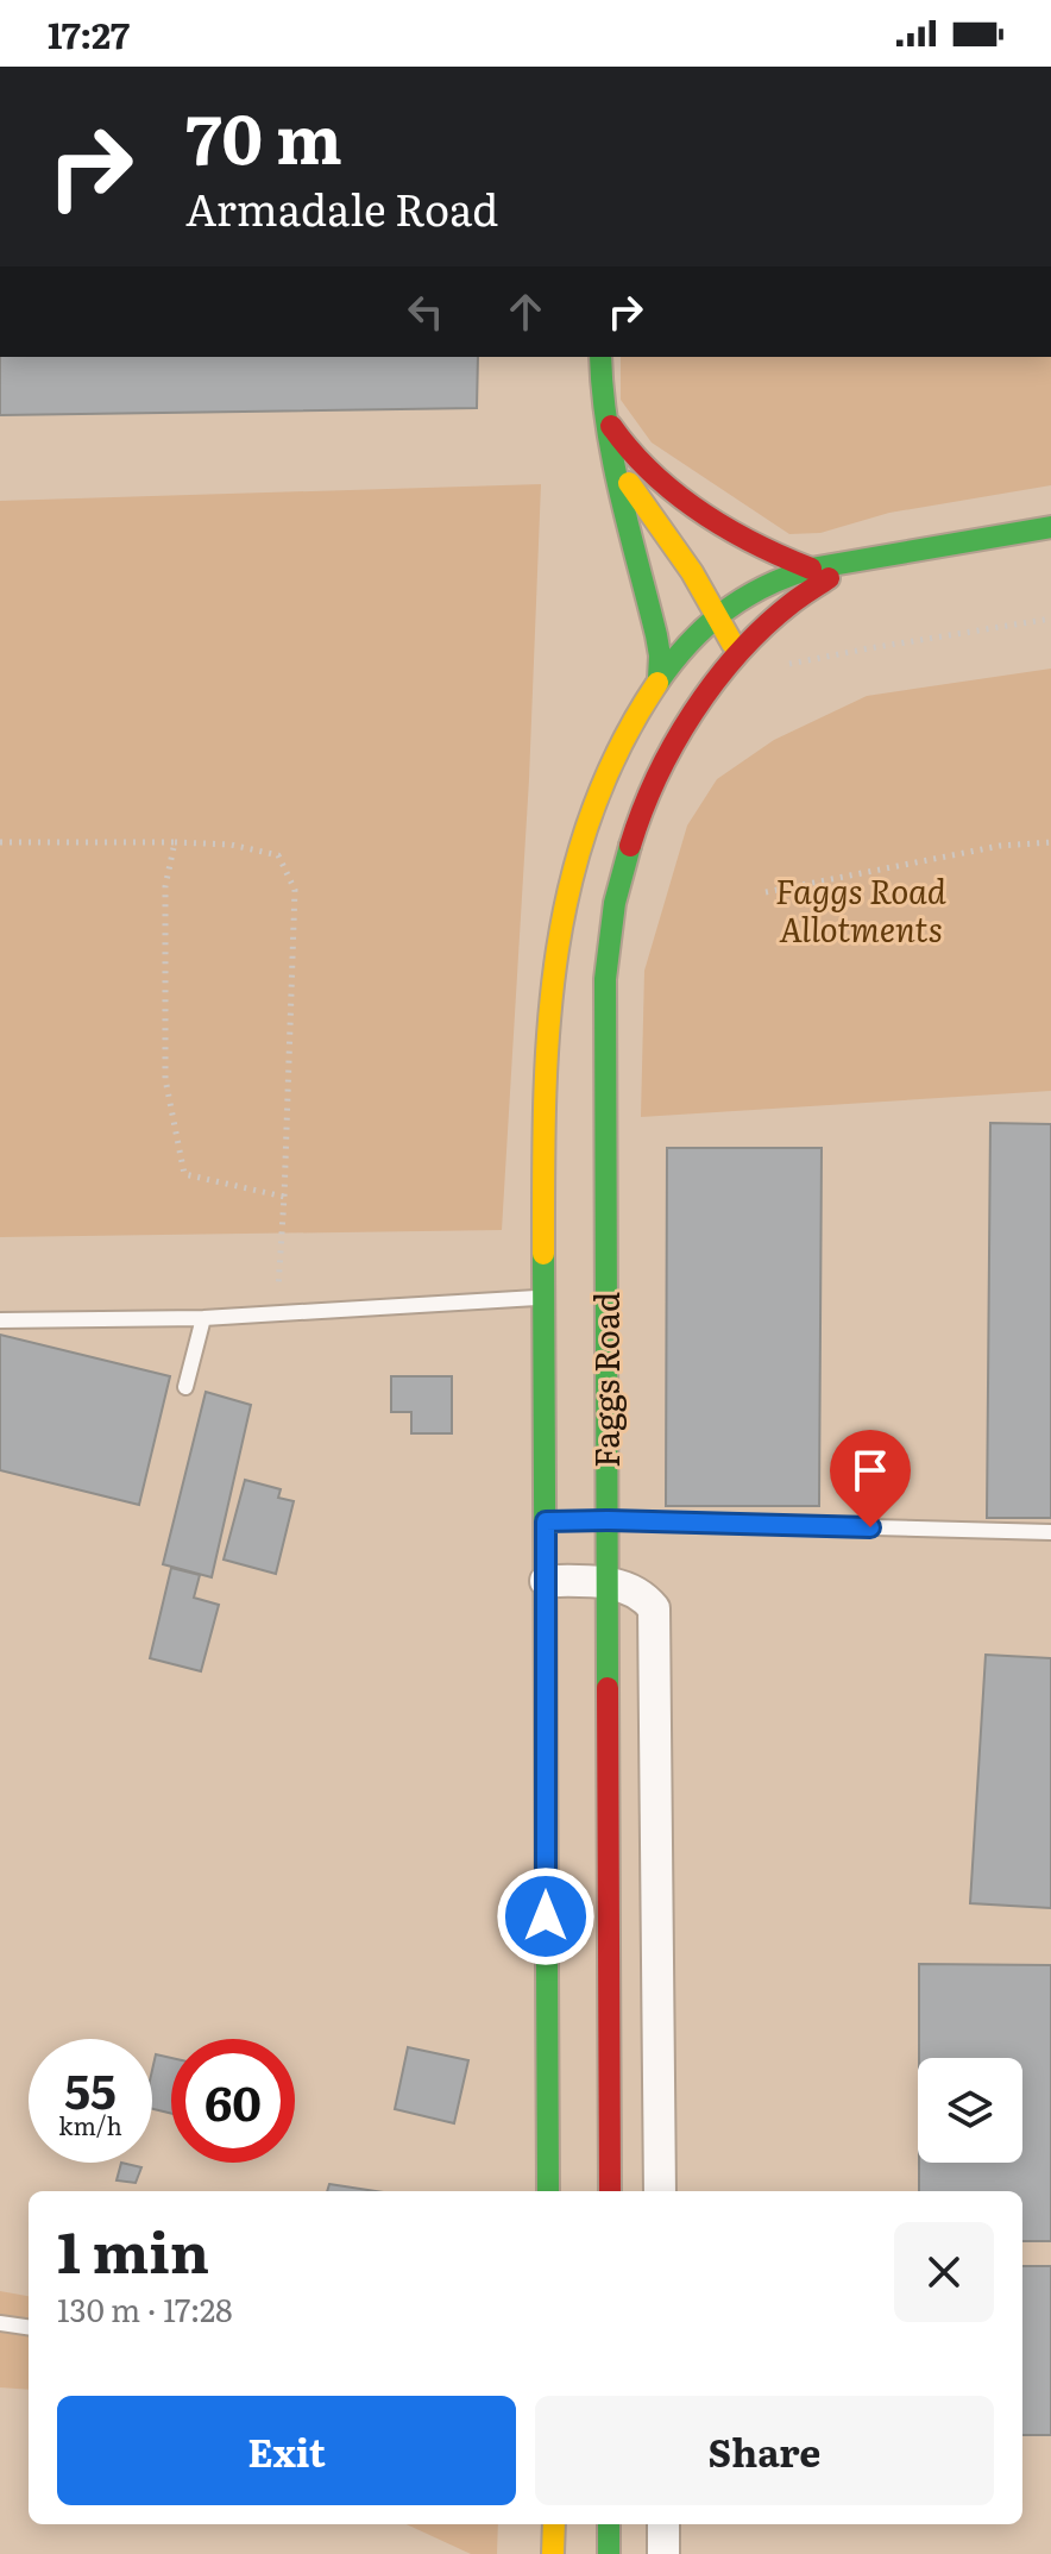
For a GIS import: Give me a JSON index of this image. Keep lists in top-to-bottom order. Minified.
{"streets":{"main road":["Faggs Road"]},"parks":["Faggs Road Allotments"],"page":{"status":"17:27","turn":["70 m","Armadale Road"],"speed":"55 km/h","limit":"60","heading":["1 min","130 m · 17:28"],"buttons":["Exit","Share"]}}
